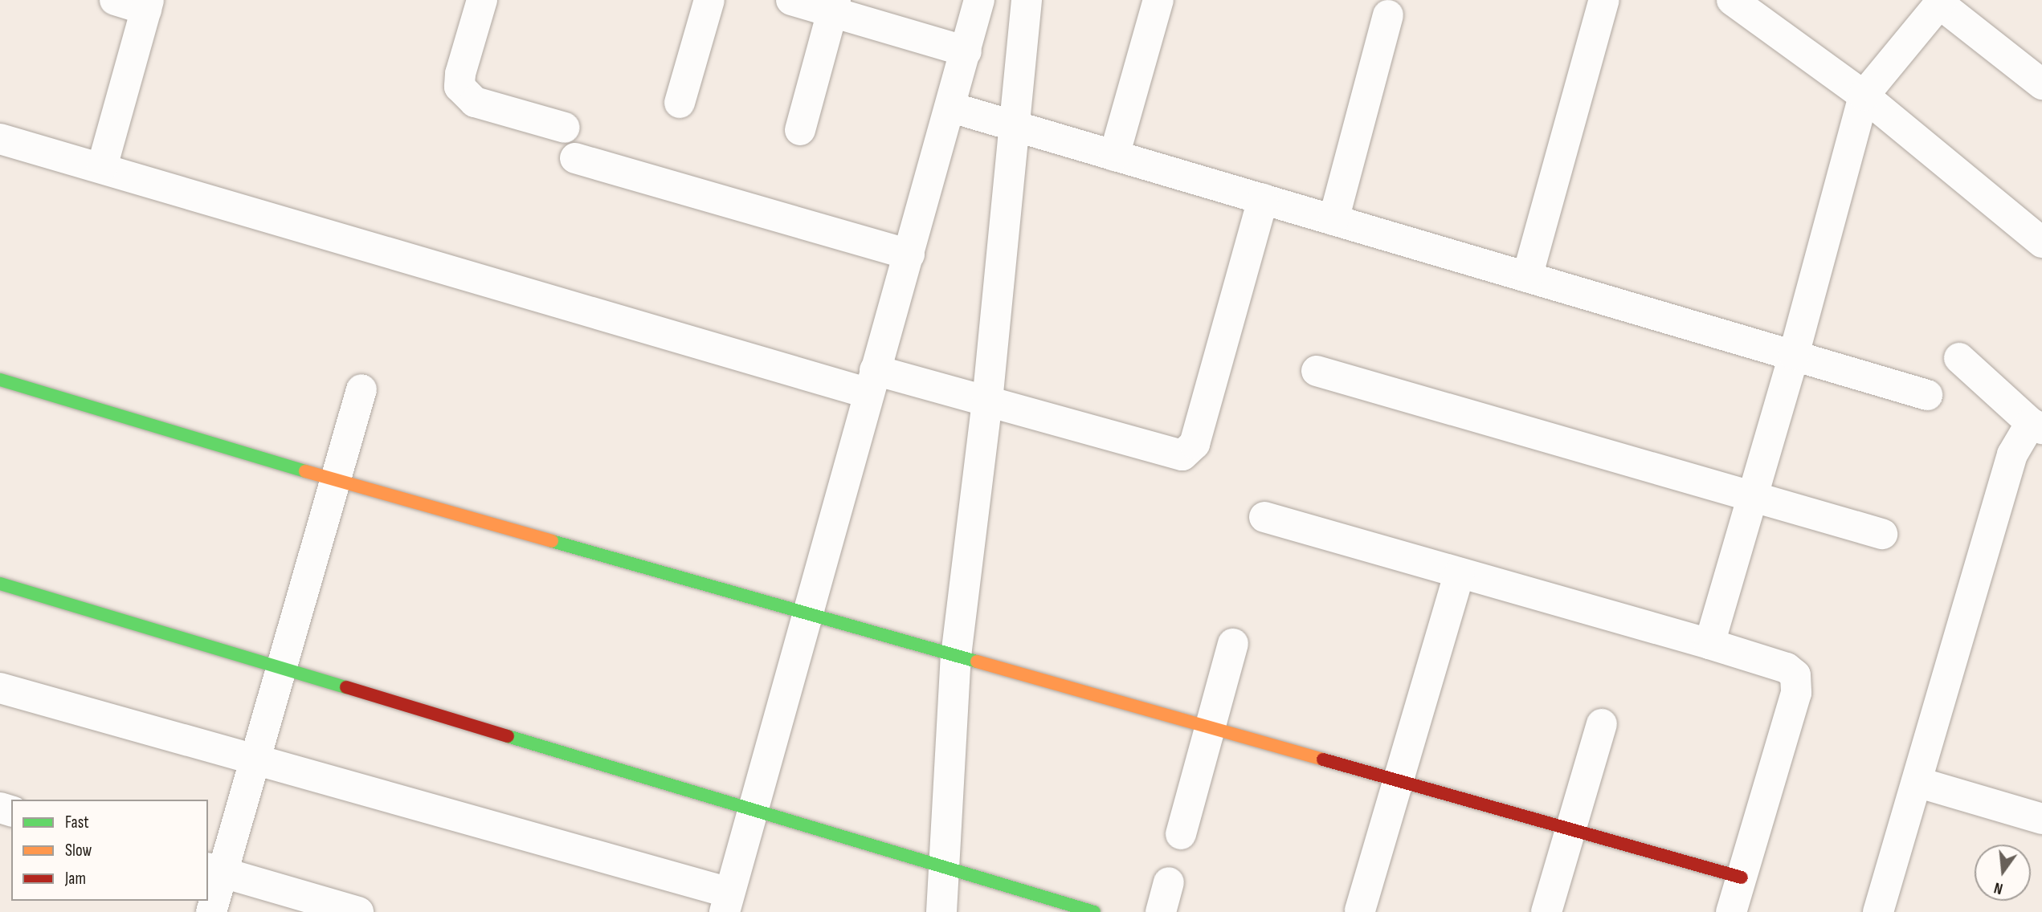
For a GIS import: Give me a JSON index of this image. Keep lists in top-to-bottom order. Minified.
{"legend":["Fast","Slow","Jam"],"north":"bottom"}
